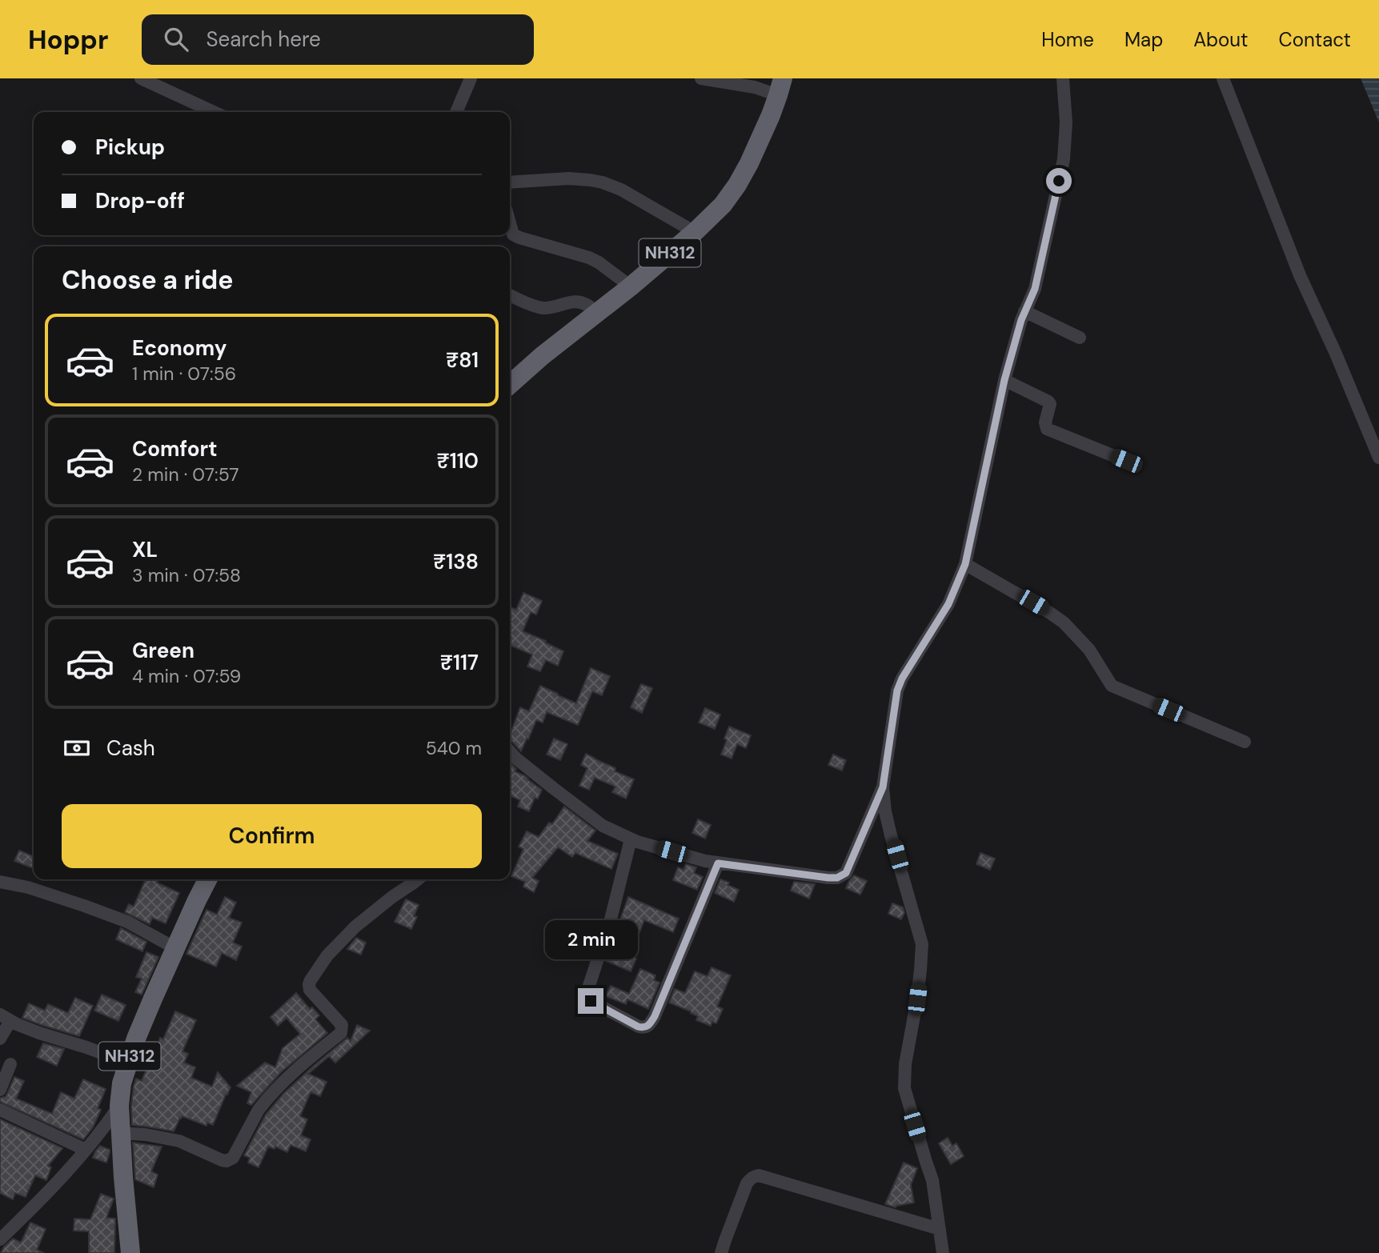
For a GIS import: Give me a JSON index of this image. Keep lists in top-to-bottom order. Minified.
{"streets":{"highway":["NH312"]},"page":{"header":"Hoppr","search":"Search here","nav":["Home","Map","About","Contact"],"banner":["Pickup","Drop-off"],"heading":"Choose a ride","list":[{"name":"Economy","note":"1 min · 07:56","value":"₹81"},{"name":"Comfort","note":"2 min · 07:57","value":"₹110"},{"name":"XL","note":"3 min · 07:58","value":"₹138"},{"name":"Green","note":"4 min · 07:59","value":"₹117"}],"pay":["Cash","540 m"],"buttons":"Confirm","bubble":"2 min"}}
